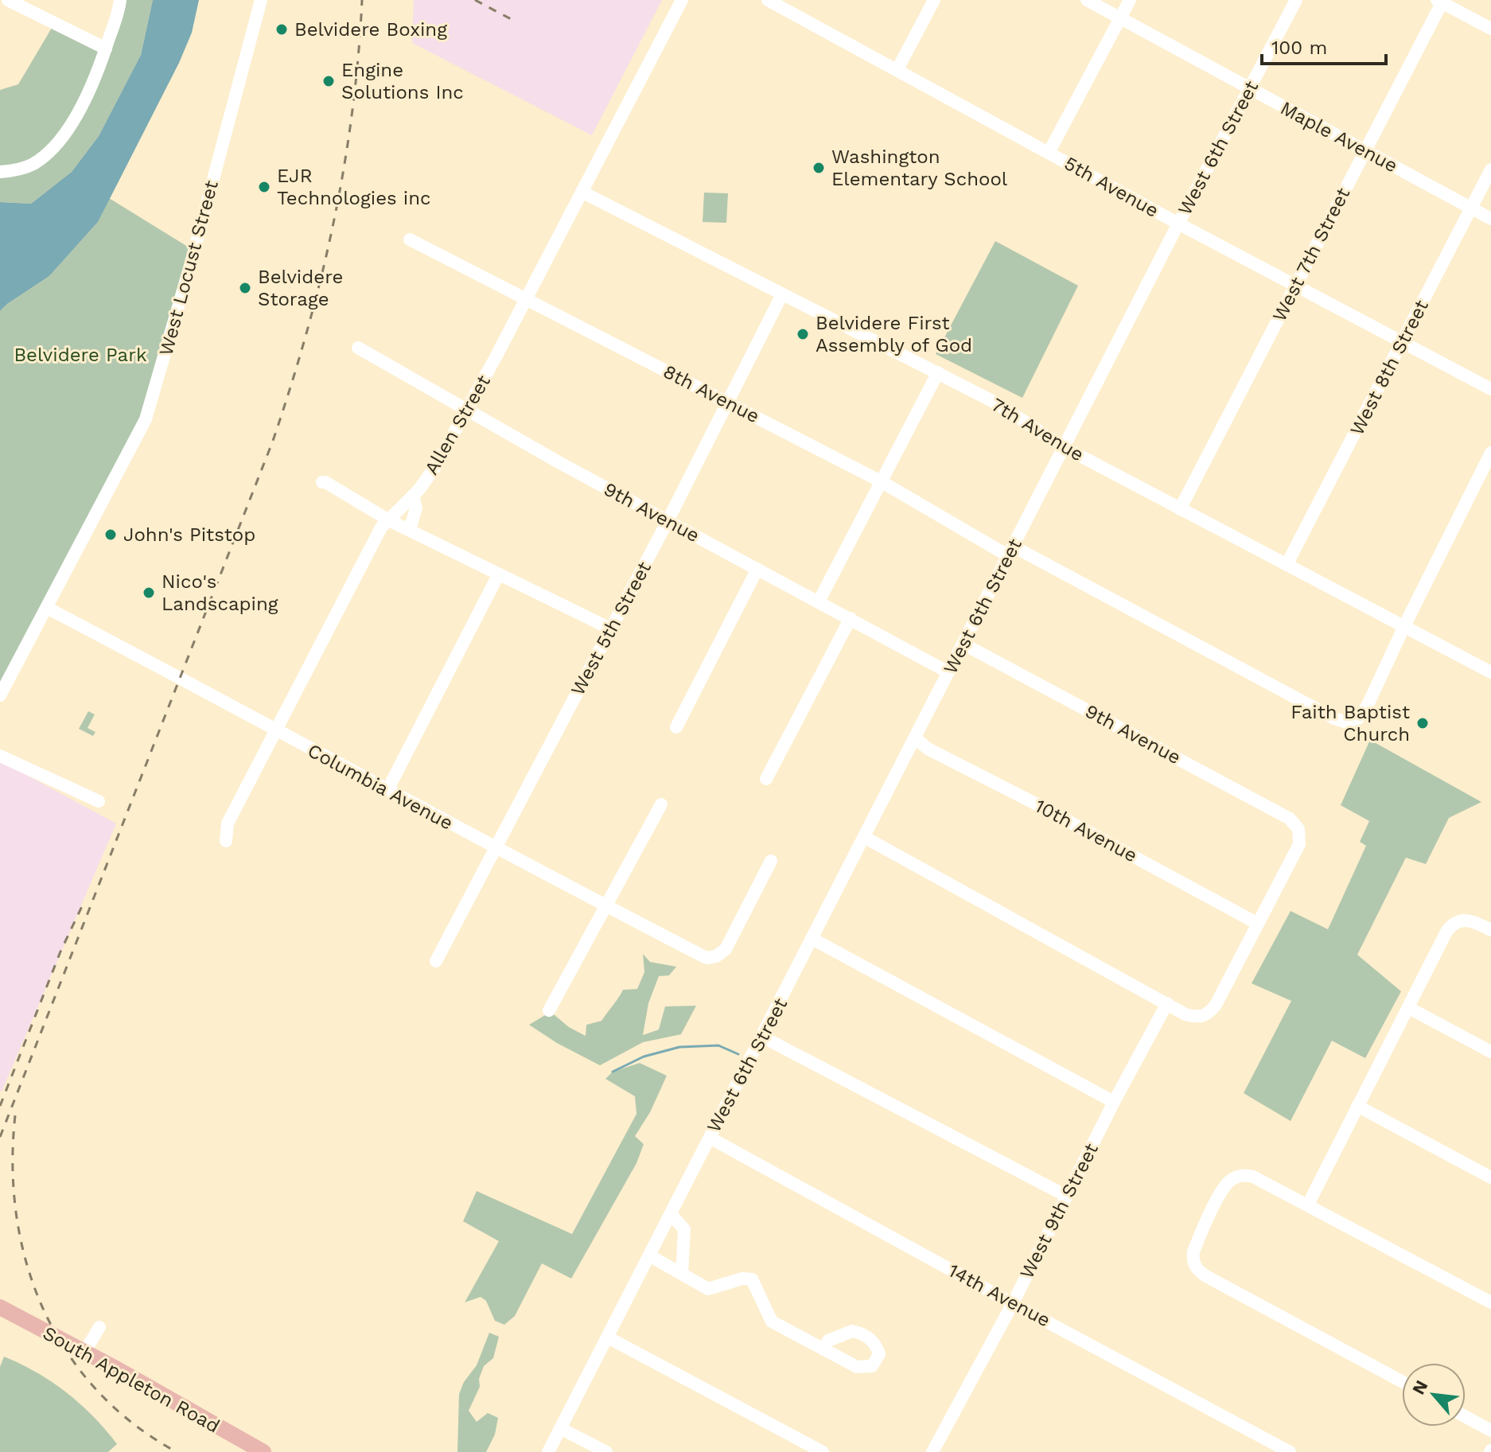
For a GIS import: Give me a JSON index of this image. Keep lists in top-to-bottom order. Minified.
{"streets":{"main road":["South Appleton Road"],"street":["Maple Avenue","West 6th Street","5th Avenue","West 7th Street","West Locust Street","West 8th Street","8th Avenue","Allen Street","7th Avenue","9th Avenue","West 5th Street","Columbia Avenue","10th Avenue","West 9th Street","14th Avenue"]},"crossings":[["Maple Avenue","West 6th Street"],["Maple Avenue","West 7th Street"],["Maple Avenue","West 8th Street"],["West 6th Street","5th Avenue"],["West 6th Street","8th Avenue"],["West 6th Street","7th Avenue"],["West 6th Street","9th Avenue"],["West 6th Street","10th Avenue"],["West 6th Street","14th Avenue"],["5th Avenue","West 7th Street"],["5th Avenue","West 8th Street"],["West 7th Street","7th Avenue"],["West Locust Street","Columbia Avenue"],["West 8th Street","7th Avenue"],["8th Avenue","Allen Street"],["8th Avenue","7th Avenue"],["8th Avenue","West 5th Street"],["Allen Street","7th Avenue"],["Allen Street","9th Avenue"],["Allen Street","Columbia Avenue"],["7th Avenue","West 5th Street"],["9th Avenue","West 5th Street"],["9th Avenue","10th Avenue"],["West 5th Street","Columbia Avenue"],["West 9th Street","14th Avenue"]],"parks":["Belvidere Park"],"places":["Belvidere Boxing","Engine Solutions Inc","Washington Elementary School","EJR Technologies inc","Belvidere Storage","Belvidere First Assembly of God","John's Pitstop","Nico's Landscaping","Faith Baptist Church"],"scale_bar":"100 m","north":"top left"}
